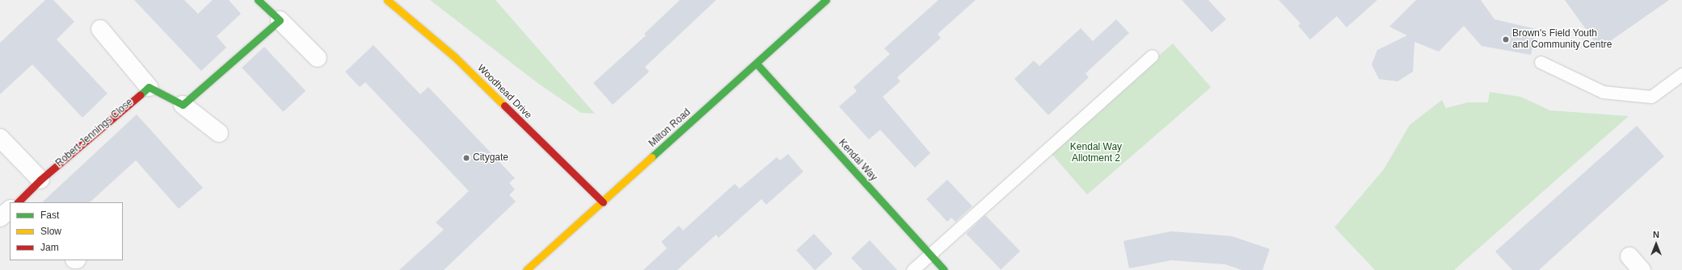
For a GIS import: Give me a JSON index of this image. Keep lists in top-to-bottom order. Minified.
{"streets":{"street":["Woodhead Drive","Milton Road","Robert Jennings Close","Kendal Way"]},"crossings":[["Woodhead Drive","Milton Road"],["Milton Road","Kendal Way"]],"parks":["Kendal Way Allotment 2"],"places":["Brown's Field Youth and Community Centre","Citygate"],"legend":["Fast","Slow","Jam"],"north":"top"}
